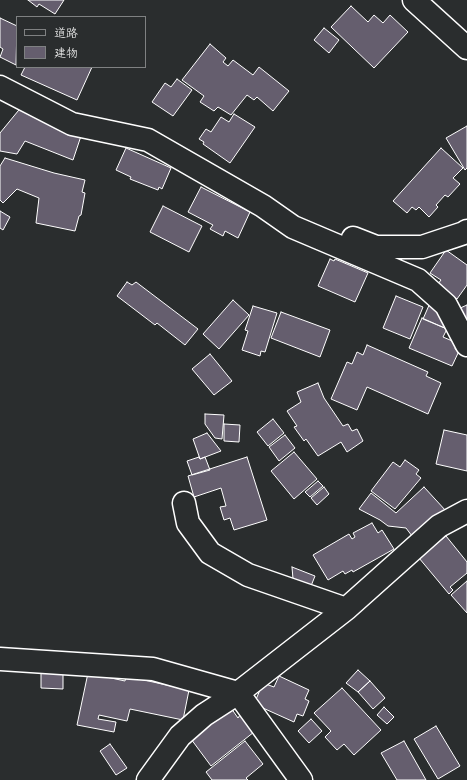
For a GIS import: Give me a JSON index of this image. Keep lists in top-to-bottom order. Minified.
{"legend":["道路","建物"]}
